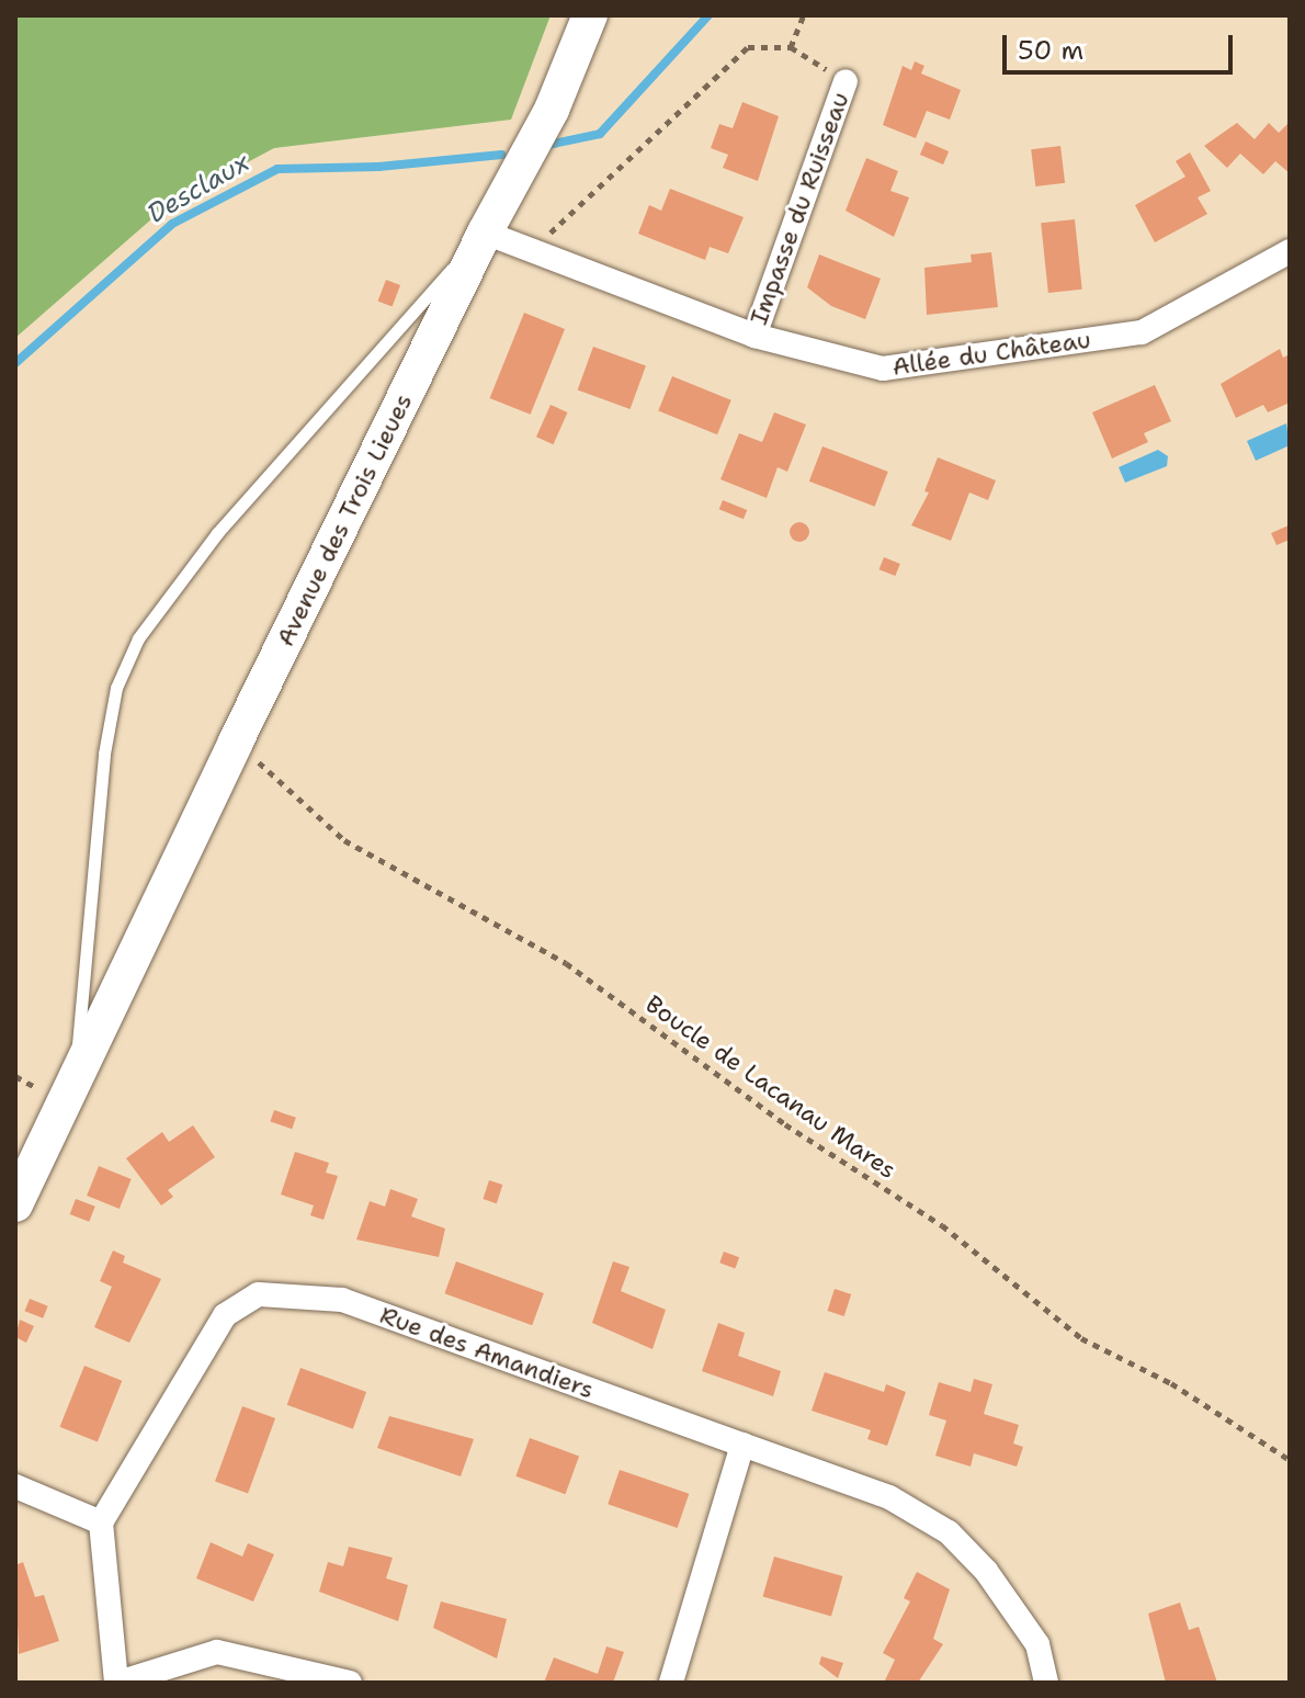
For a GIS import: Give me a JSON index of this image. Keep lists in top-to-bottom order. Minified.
{"streets":{"main road":["Avenue des Trois Lieues"],"street":["Impasse du Ruisseau","Allée du Château","Rue des Amandiers"],"path":["Boucle de Lacanau Mares"]},"crossings":[["Impasse du Ruisseau","Allée du Château"],["Allée du Château","Avenue des Trois Lieues"],["Avenue des Trois Lieues","Boucle de Lacanau Mares"]],"water":["Desclaux"],"scale_bar":"50 m"}
